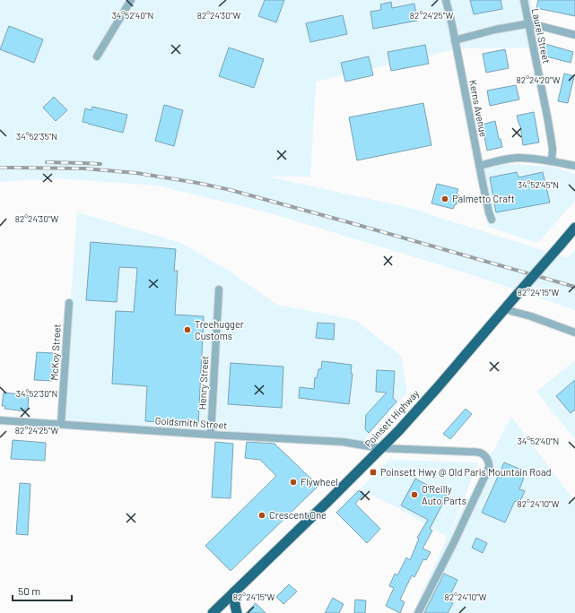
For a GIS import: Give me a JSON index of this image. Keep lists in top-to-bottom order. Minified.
{"streets":{"highway":["Poinsett Highway"],"street":["Laurel Street","Kerns Avenue","McKoy Street","Henry Street","Goldsmith Street"]},"crossings":[["McKoy Street","Goldsmith Street"],["Henry Street","Goldsmith Street"],["Poinsett Highway","Goldsmith Street"]],"places":{"other":["Palmetto Craft","Treehugger Customs","Flywheel","O'Reilly Auto Parts","Crescent One"],"transit":["Poinsett Hwy @ Old Paris Mountain Road"]},"scale_bar":"50 m","coordinates":["34°52'40\"N","82°24'30\"W","82°24'25\"W","82°24'20\"W","34°52'35\"N","34°52'45\"N","82°24'15\"W","34°52'30\"N","82°24'10\"W"]}
